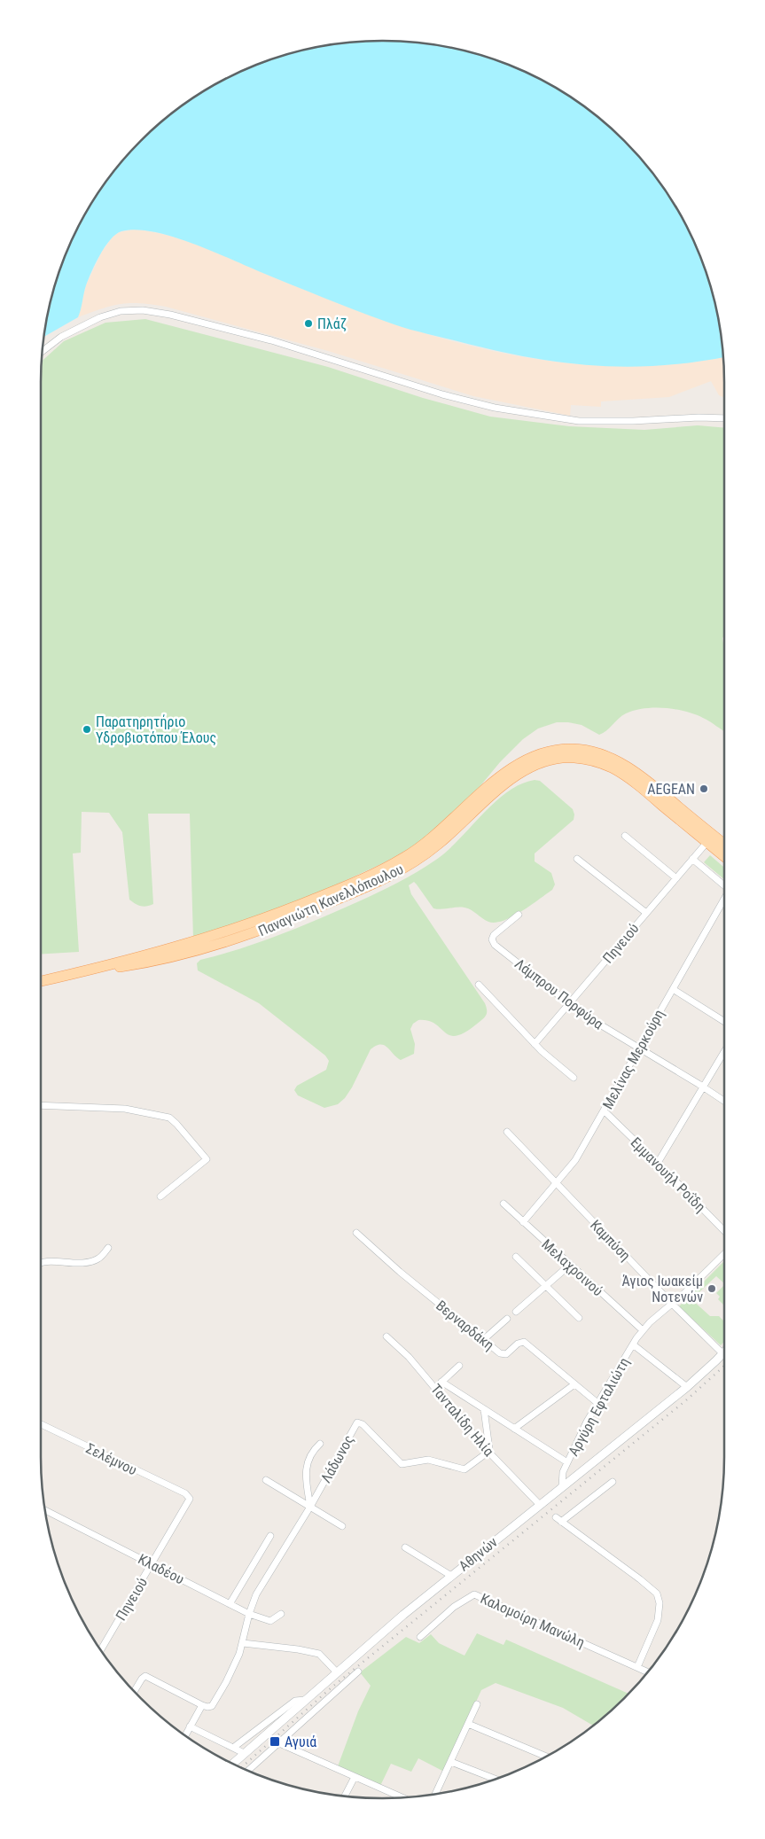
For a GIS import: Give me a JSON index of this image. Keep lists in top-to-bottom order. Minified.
{"streets":{"main road":["Παναγιώτη Κανελλόπουλου"],"street":["Πηνειού","Λάμπρου Πορφύρα","Μελίνας Μερκούρη","Εμμανουήλ Ροΐδη","Καμπύση","Μελαχροινού","Βερναρδάκη","Αργύρη Εφταλιώτη","Τανταλίδη Ηλία","Σελέμνου","Λάδωνος","Αθηνών","Κλαδέου","Καλομοίρη Μανώλη"]},"crossings":[["Παναγιώτη Κανελλόπουλου","Πηνειού"],["Πηνειού","Λάμπρου Πορφύρα"],["Πηνειού","Σελέμνου"],["Πηνειού","Κλαδέου"],["Λάμπρου Πορφύρα","Μελίνας Μερκούρη"],["Μελίνας Μερκούρη","Εμμανουήλ Ροΐδη"],["Μελίνας Μερκούρη","Καμπύση"],["Μελίνας Μερκούρη","Μελαχροινού"],["Καμπύση","Αργύρη Εφταλιώτη"],["Καμπύση","Αθηνών"],["Μελαχροινού","Αργύρη Εφταλιώτη"],["Βερναρδάκη","Αργύρη Εφταλιώτη"],["Αργύρη Εφταλιώτη","Αθηνών"],["Τανταλίδη Ηλία","Λάδωνος"],["Τανταλίδη Ηλία","Αθηνών"],["Λάδωνος","Κλαδέου"]],"places":{"other":["Πλάζ","Παρατηρητήριο Υδροβιοτόπου Έλους","AEGEAN","Άγιος Ιωακείμ Νοτενών"],"transit":["Αγυιά"]}}
